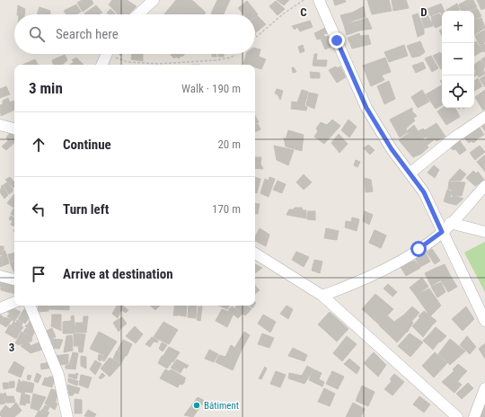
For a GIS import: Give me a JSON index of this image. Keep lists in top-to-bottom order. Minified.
{"places":["Bâtiment"],"page":{"map_buttons":["+","−"],"search":"Search here","heading":["3 min","Walk · 190 m"],"list":[["Continue","20 m"],["Turn left","170 m"],"Arrive at destination"]},"grid":{"columns":["C","D"],"rows":["3"]}}
